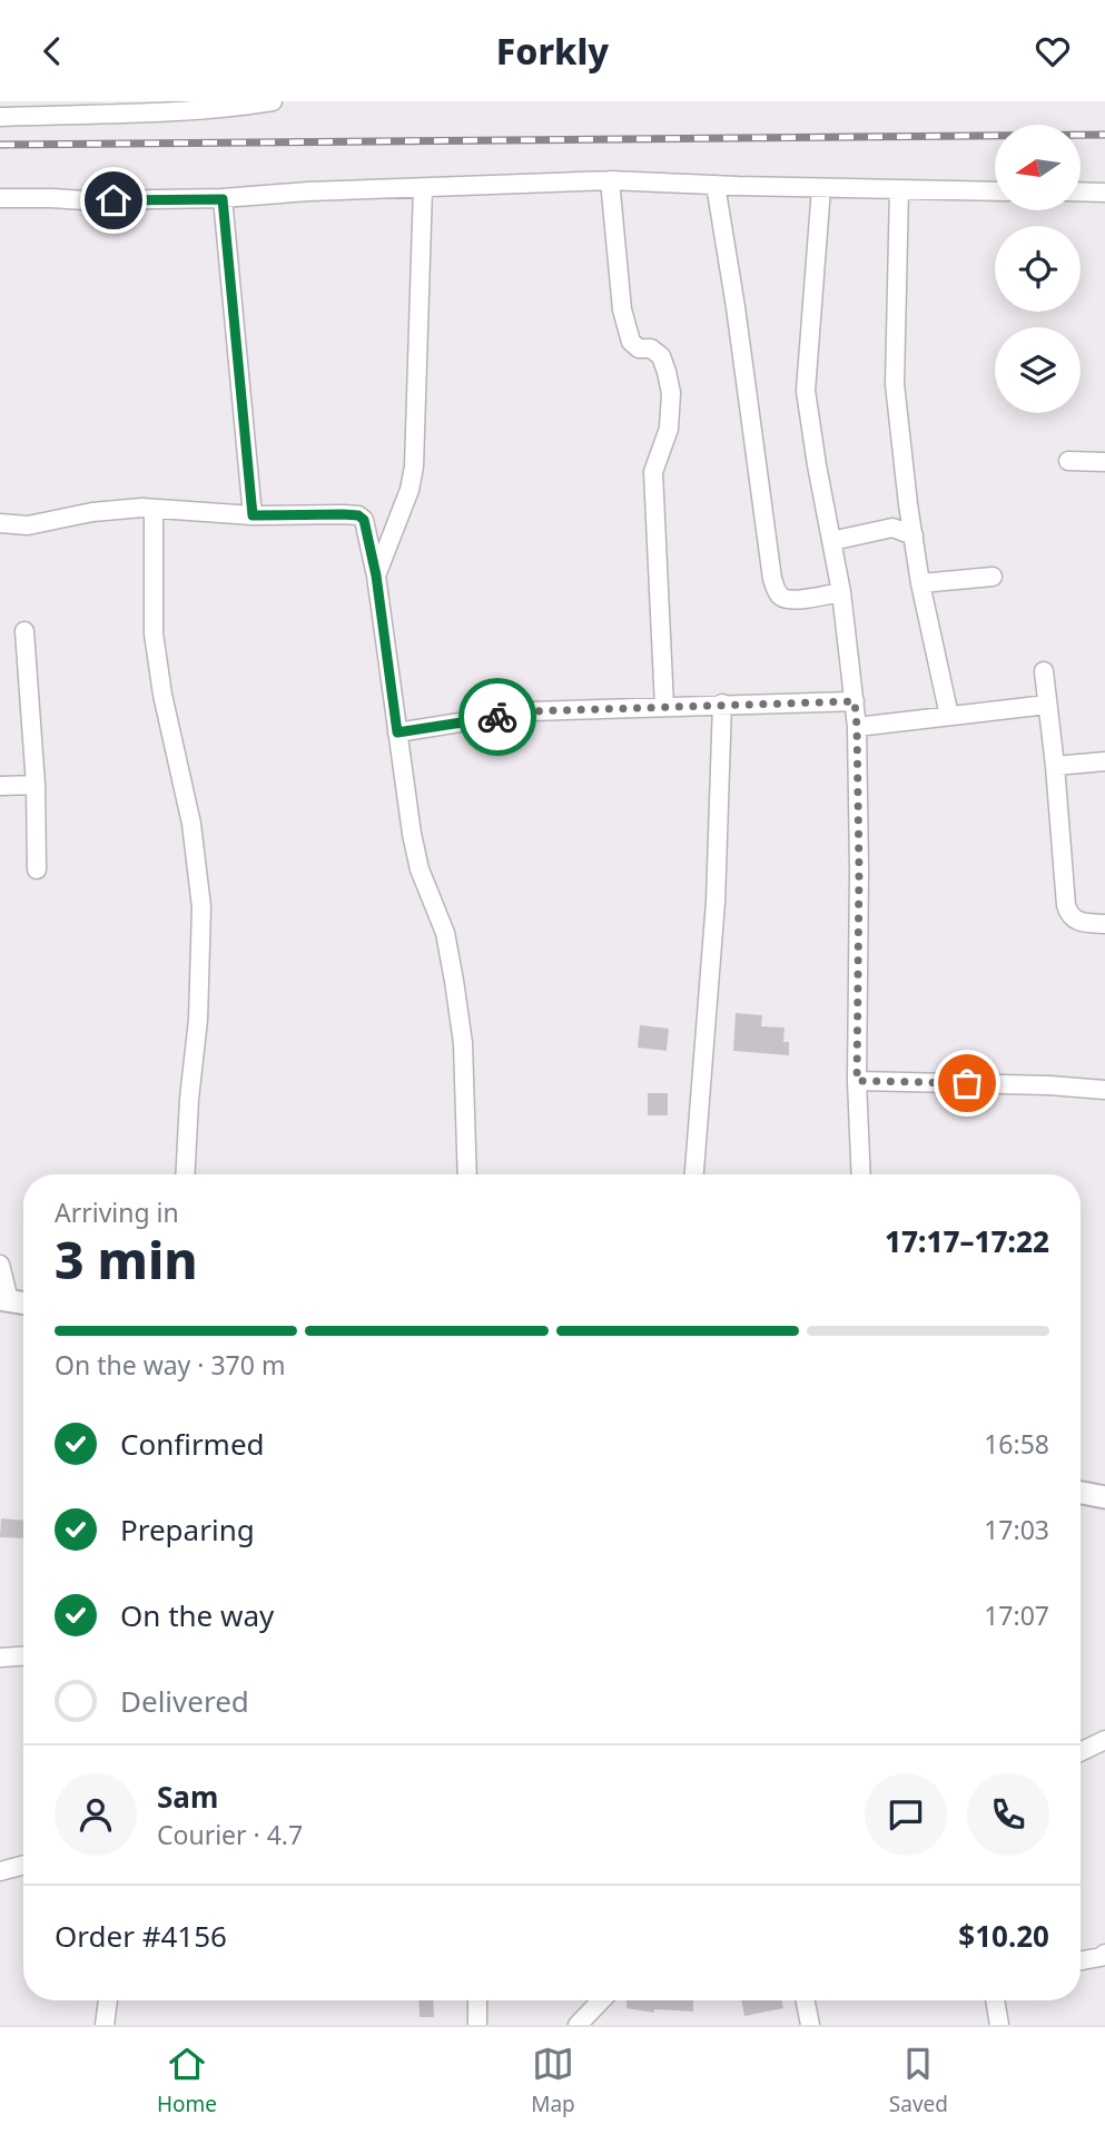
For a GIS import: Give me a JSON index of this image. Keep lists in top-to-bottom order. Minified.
{"north":"left","page":{"header":"Forkly","heading":["3 min","Arriving in","17:17–17:22"],"panel":["Sam","Courier · 4.7","Order #4156","$10.20"],"bar":"On the way · 370 m","list":[["Confirmed","16:58"],["Preparing","17:03"],["On the way","17:07"],"Delivered"],"tabs":["Home","Map","Saved"]}}
